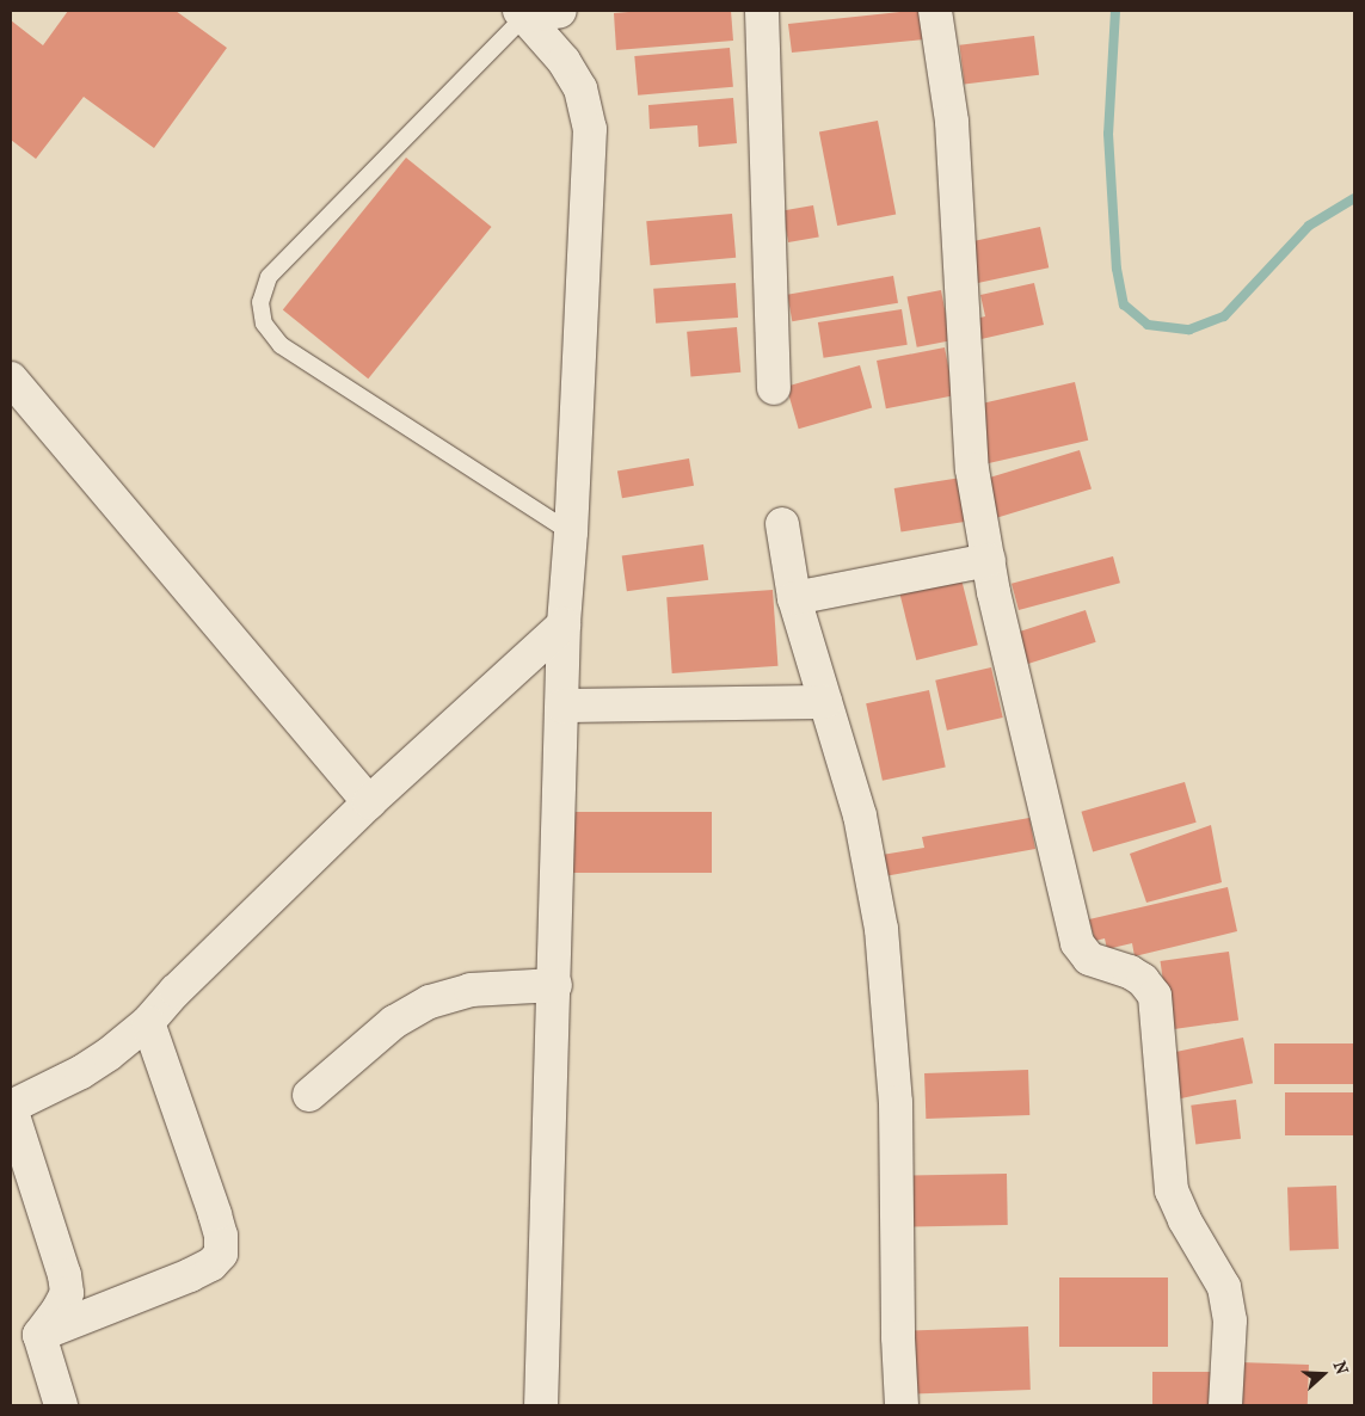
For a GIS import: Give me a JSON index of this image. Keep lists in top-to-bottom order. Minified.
{"north":"right"}
